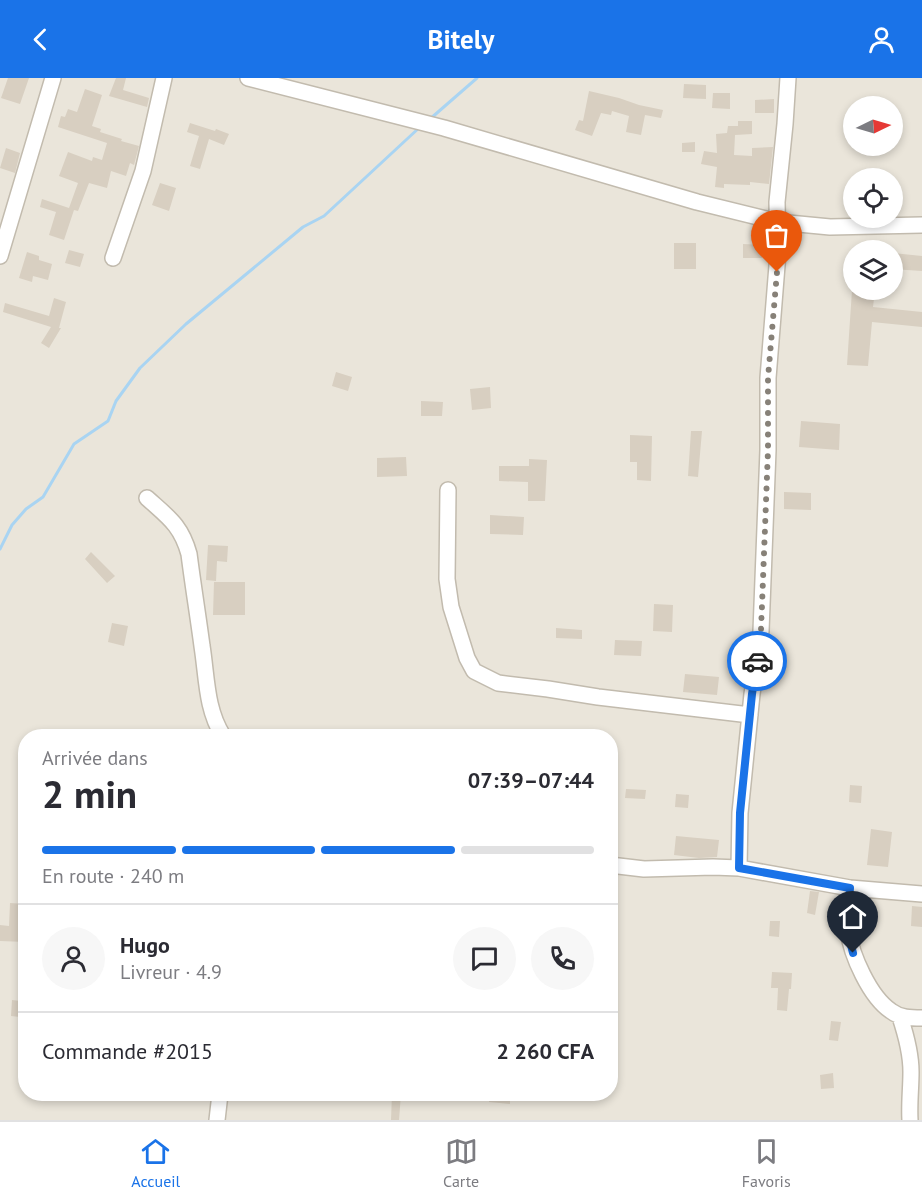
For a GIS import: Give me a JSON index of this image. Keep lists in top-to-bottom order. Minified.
{"north":"right","page":{"header":"Bitely","heading":["2 min","Arrivée dans","07:39–07:44"],"panel":["Hugo","Livreur · 4.9","Commande #2015","2 260 CFA"],"bar":"En route · 240 m","tabs":["Accueil","Carte","Favoris"]}}
